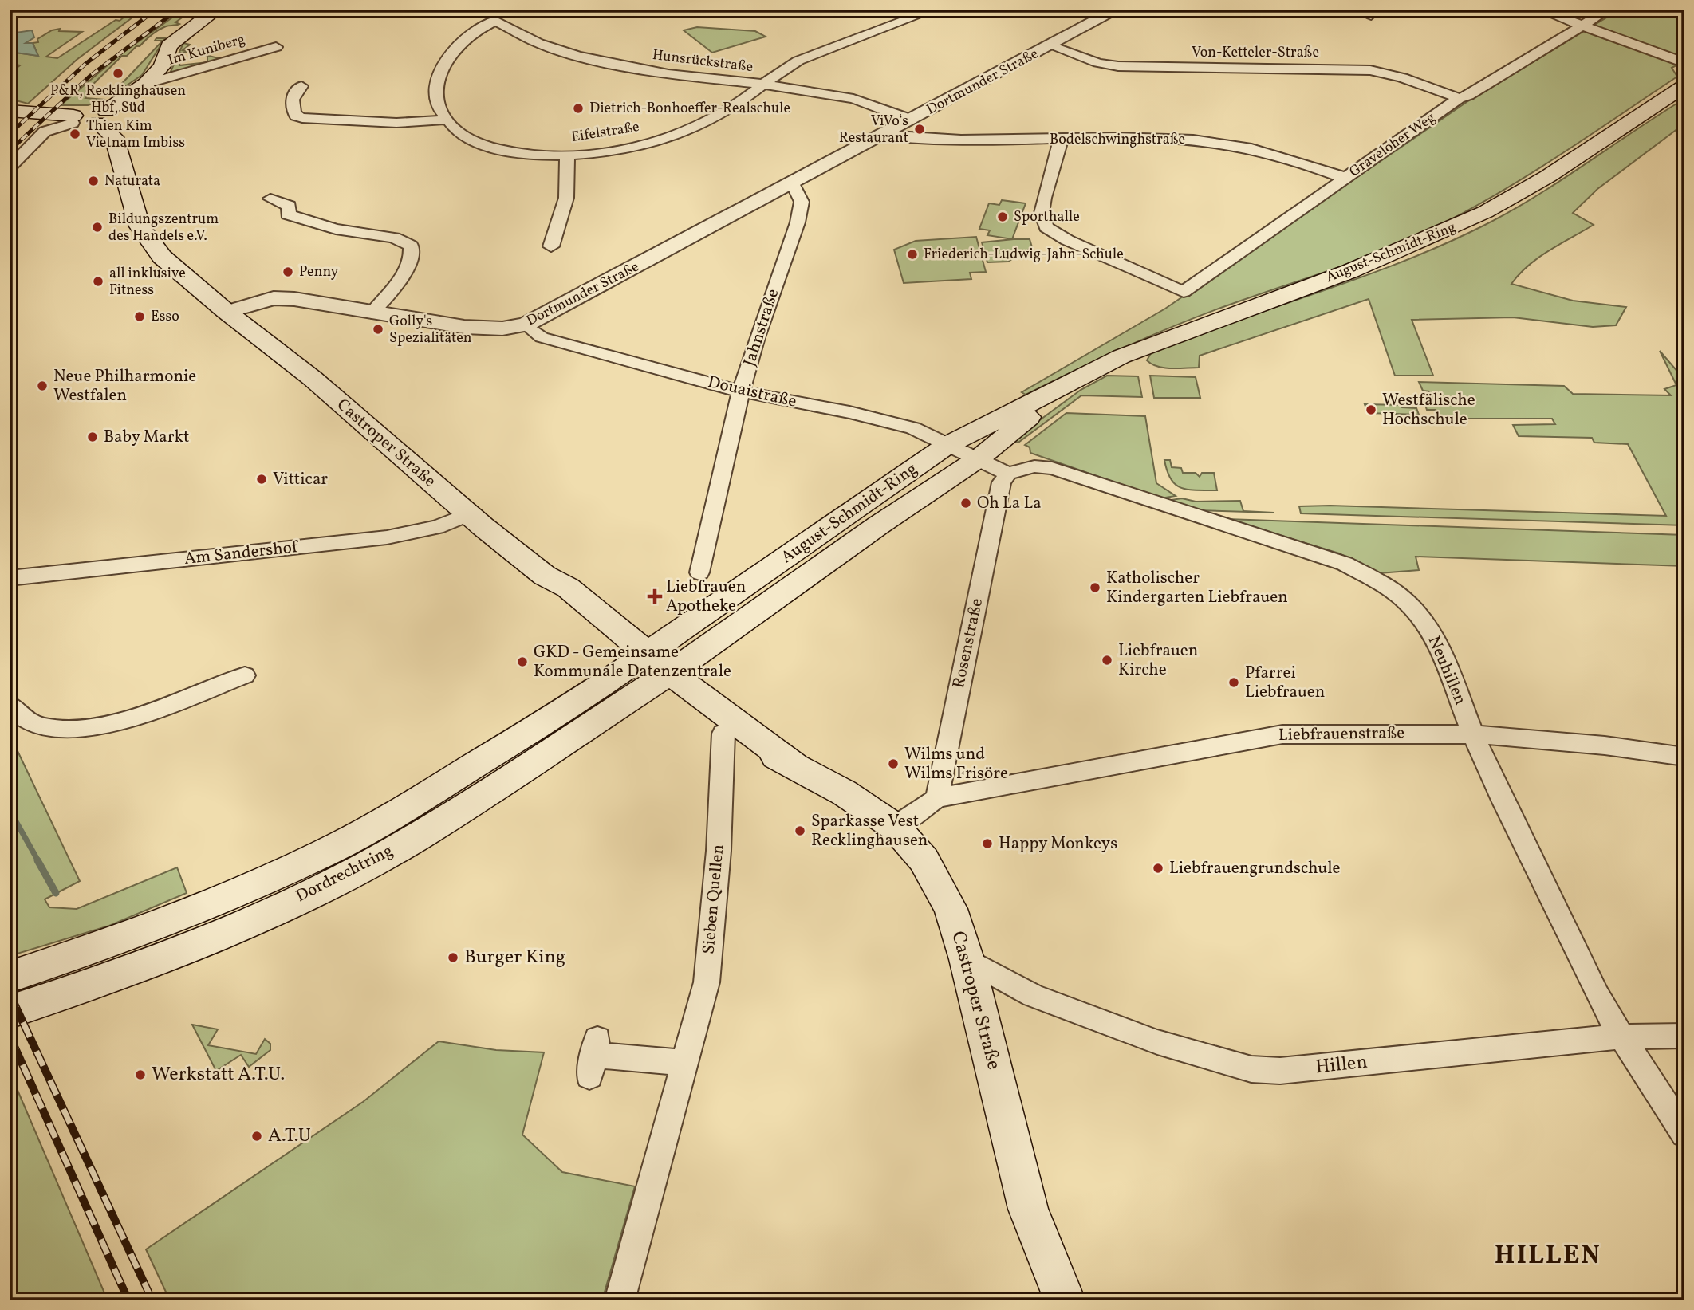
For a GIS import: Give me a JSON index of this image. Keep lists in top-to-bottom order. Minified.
{"streets":{"main road":["August-Schmidt-Ring","Castroper Straße","Dordrechtring"],"street":["Im Kuniberg","Von-Ketteler-Straße","Hunsrückstraße","Dortmunder Straße","Eifelstraße","Bodelschwinghstraße","Graveloher Weg","Jahnstraße","Douaistraße","Am Sandershof","Rosenstraße","Neuhillen","Liebfrauenstraße","Sieben Quellen","Hillen"]},"crossings":[["Von-Ketteler-Straße","Dortmunder Straße"],["Von-Ketteler-Straße","Graveloher Weg"],["Hunsrückstraße","Dortmunder Straße"],["Hunsrückstraße","Eifelstraße"],["Dortmunder Straße","Bodelschwinghstraße"],["Dortmunder Straße","Jahnstraße"],["Dortmunder Straße","Douaistraße"],["Dortmunder Straße","Castroper Straße"],["Bodelschwinghstraße","Graveloher Weg"],["August-Schmidt-Ring","Douaistraße"],["August-Schmidt-Ring","Castroper Straße"],["August-Schmidt-Ring","Dordrechtring"],["Jahnstraße","Douaistraße"],["Castroper Straße","Am Sandershof"],["Castroper Straße","Dordrechtring"],["Castroper Straße","Sieben Quellen"],["Castroper Straße","Hillen"],["Rosenstraße","Neuhillen"],["Rosenstraße","Liebfrauenstraße"],["Neuhillen","Liebfrauenstraße"],["Neuhillen","Hillen"]],"districts":["HILLEN"],"places":{"other":["P&R, Recklinghausen Hbf, Süd","Dietrich-Bonhoeffer-Realschule","ViVo‘s Restaurant","Thien Kim Vietnam Imbiss","Naturata","Sporthalle","Bildungszentrum des Handels e.V.","Friederich-Ludwig-Jahn-Schule","Penny","all inklusive Fitness","Esso","Golly's Spezialitäten","Neue Philharmonie Westfalen","Westfälische Hochschule","Baby Markt","Vitticar","Oh La La","Katholischer Kindergarten Liebfrauen","Liebfrauen Kirche","GKD - Gemeinsame Kommunale Datenzentrale","Pfarrei Liebfrauen","Wilms und Wilms Frisöre","Sparkasse Vest Recklinghausen","Happy Monkeys","Liebfrauengrundschule","Burger King","Werkstatt A.T.U.","A.T.U"],"health":["Liebfrauen Apotheke"]}}
